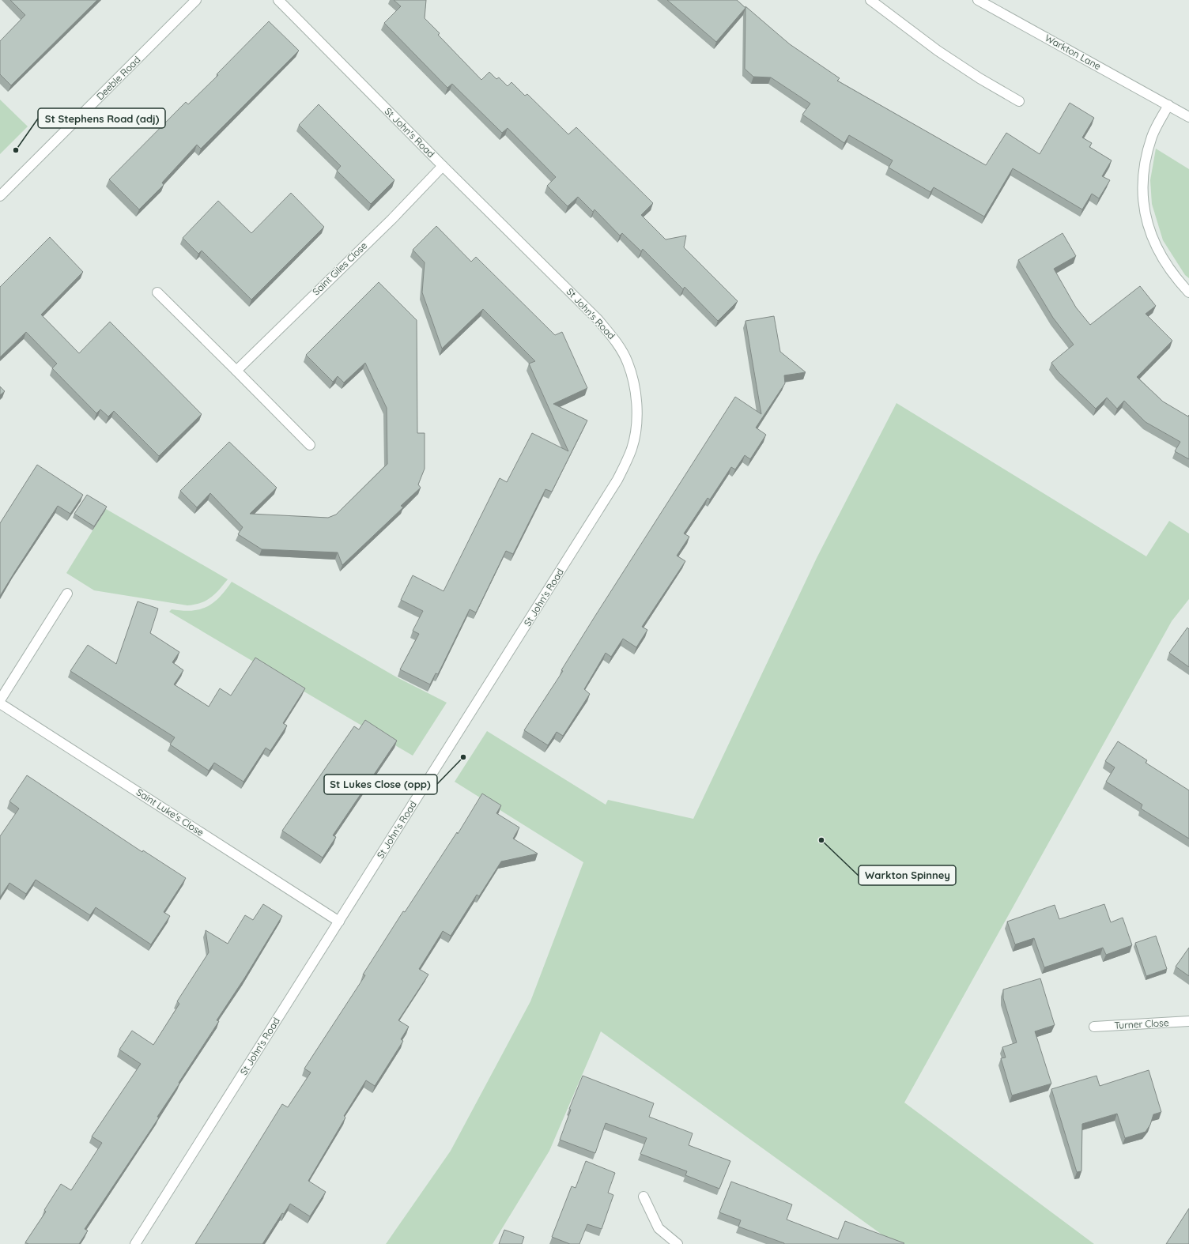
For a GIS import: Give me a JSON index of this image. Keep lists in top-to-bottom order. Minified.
{"streets":{"street":["Warkton Lane","Deeble Road","St John's Road","Saint Giles Close","Saint Luke's Close","Turner Close"]},"crossings":[["St John's Road","Saint Giles Close"],["St John's Road","Saint Luke's Close"]],"places":["St Stephens Road (adj)","St Lukes Close (opp)","Warkton Spinney"]}
